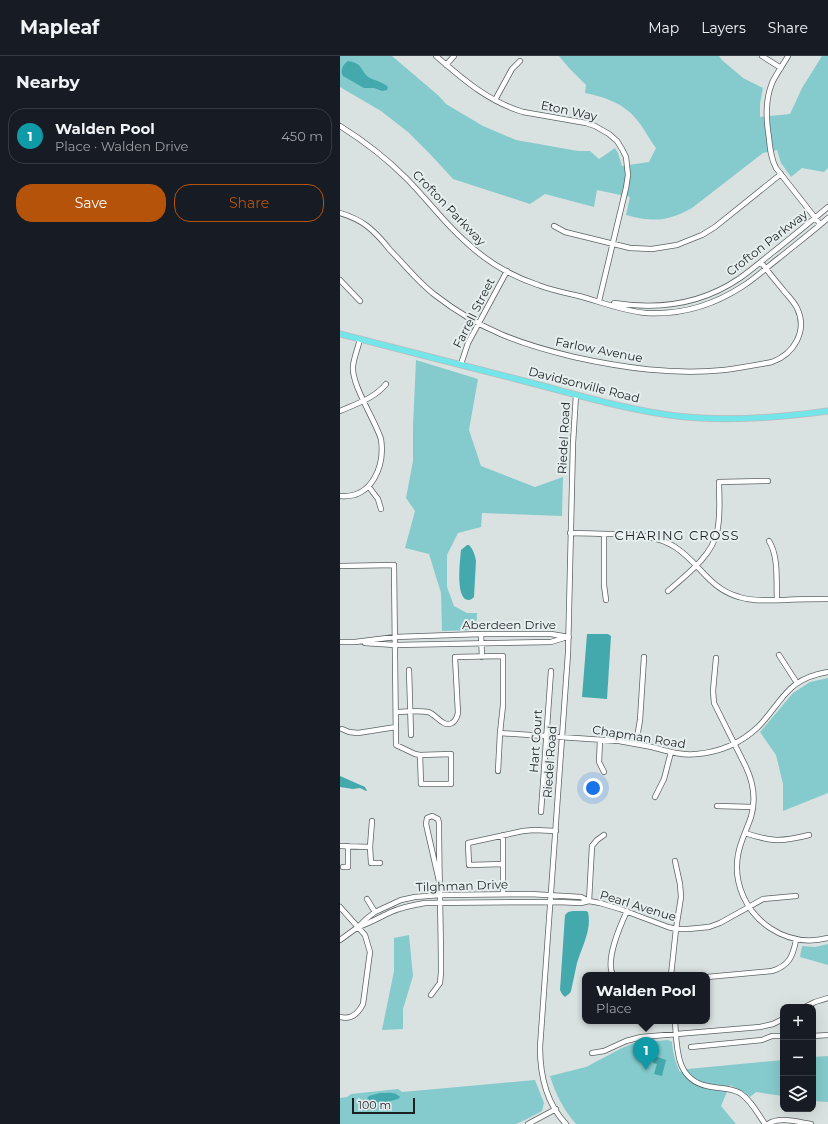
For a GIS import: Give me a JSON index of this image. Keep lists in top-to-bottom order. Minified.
{"streets":{"main road":["Davidsonville Road"],"street":["Eton Way","Crofton Parkway","Farrell Street","Farlow Avenue","Riedel Road","Aberdeen Drive","Chapman Road","Hart Court","Tilghman Drive","Pearl Avenue"]},"crossings":[["Eton Way","Crofton Parkway"],["Crofton Parkway","Farrell Street"],["Crofton Parkway","Farlow Avenue"],["Farrell Street","Farlow Avenue"],["Farrell Street","Davidsonville Road"],["Davidsonville Road","Riedel Road"],["Riedel Road","Aberdeen Drive"],["Riedel Road","Chapman Road"],["Riedel Road","Tilghman Drive"],["Riedel Road","Pearl Avenue"],["Chapman Road","Hart Court"],["Tilghman Drive","Pearl Avenue"]],"districts":["CHARING CROSS"],"scale_bar":"100 m","page":{"header":"Mapleaf","nav":["Map","Layers","Share"],"heading":"Nearby","list":[{"mark":"1","name":"Walden Pool","note":"Place · Walden Drive","value":"450 m"}],"buttons":["Save","Share"],"popup":["Walden Pool","Place"],"map_buttons":["+","−"],"pins":"1","scale":"100 m"}}
